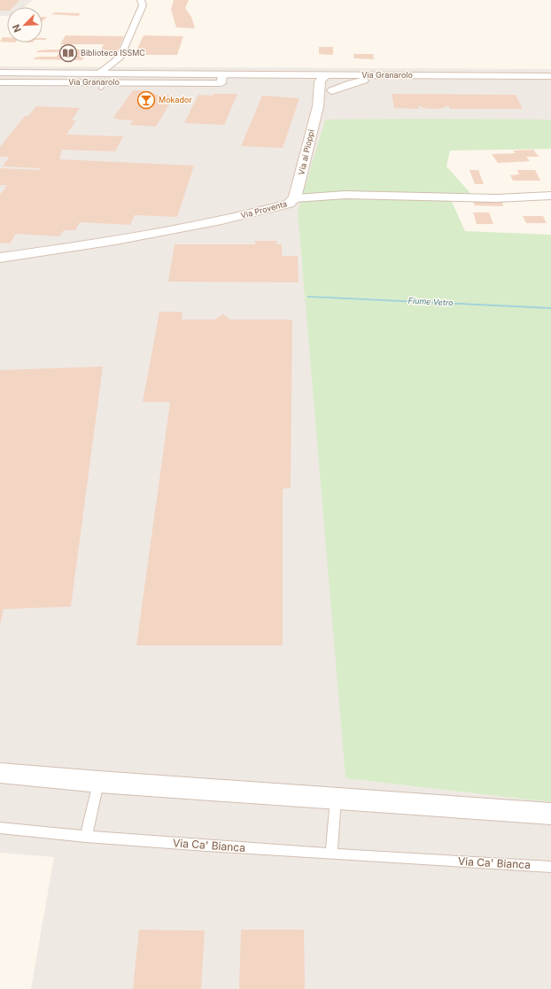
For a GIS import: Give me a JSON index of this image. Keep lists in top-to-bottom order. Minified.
{"streets":{"street":["Via Granarolo","Via ai Pioppi","Via Proventa"],"lane":["Via Ca' Bianca"]},"crossings":[["Via Granarolo","Via ai Pioppi"],["Via ai Pioppi","Via Proventa"]],"water":["Fiume Vetro"],"places":{"library":["Biblioteca ISSMC"],"bar":["Mokador"]},"north":"bottom left"}
